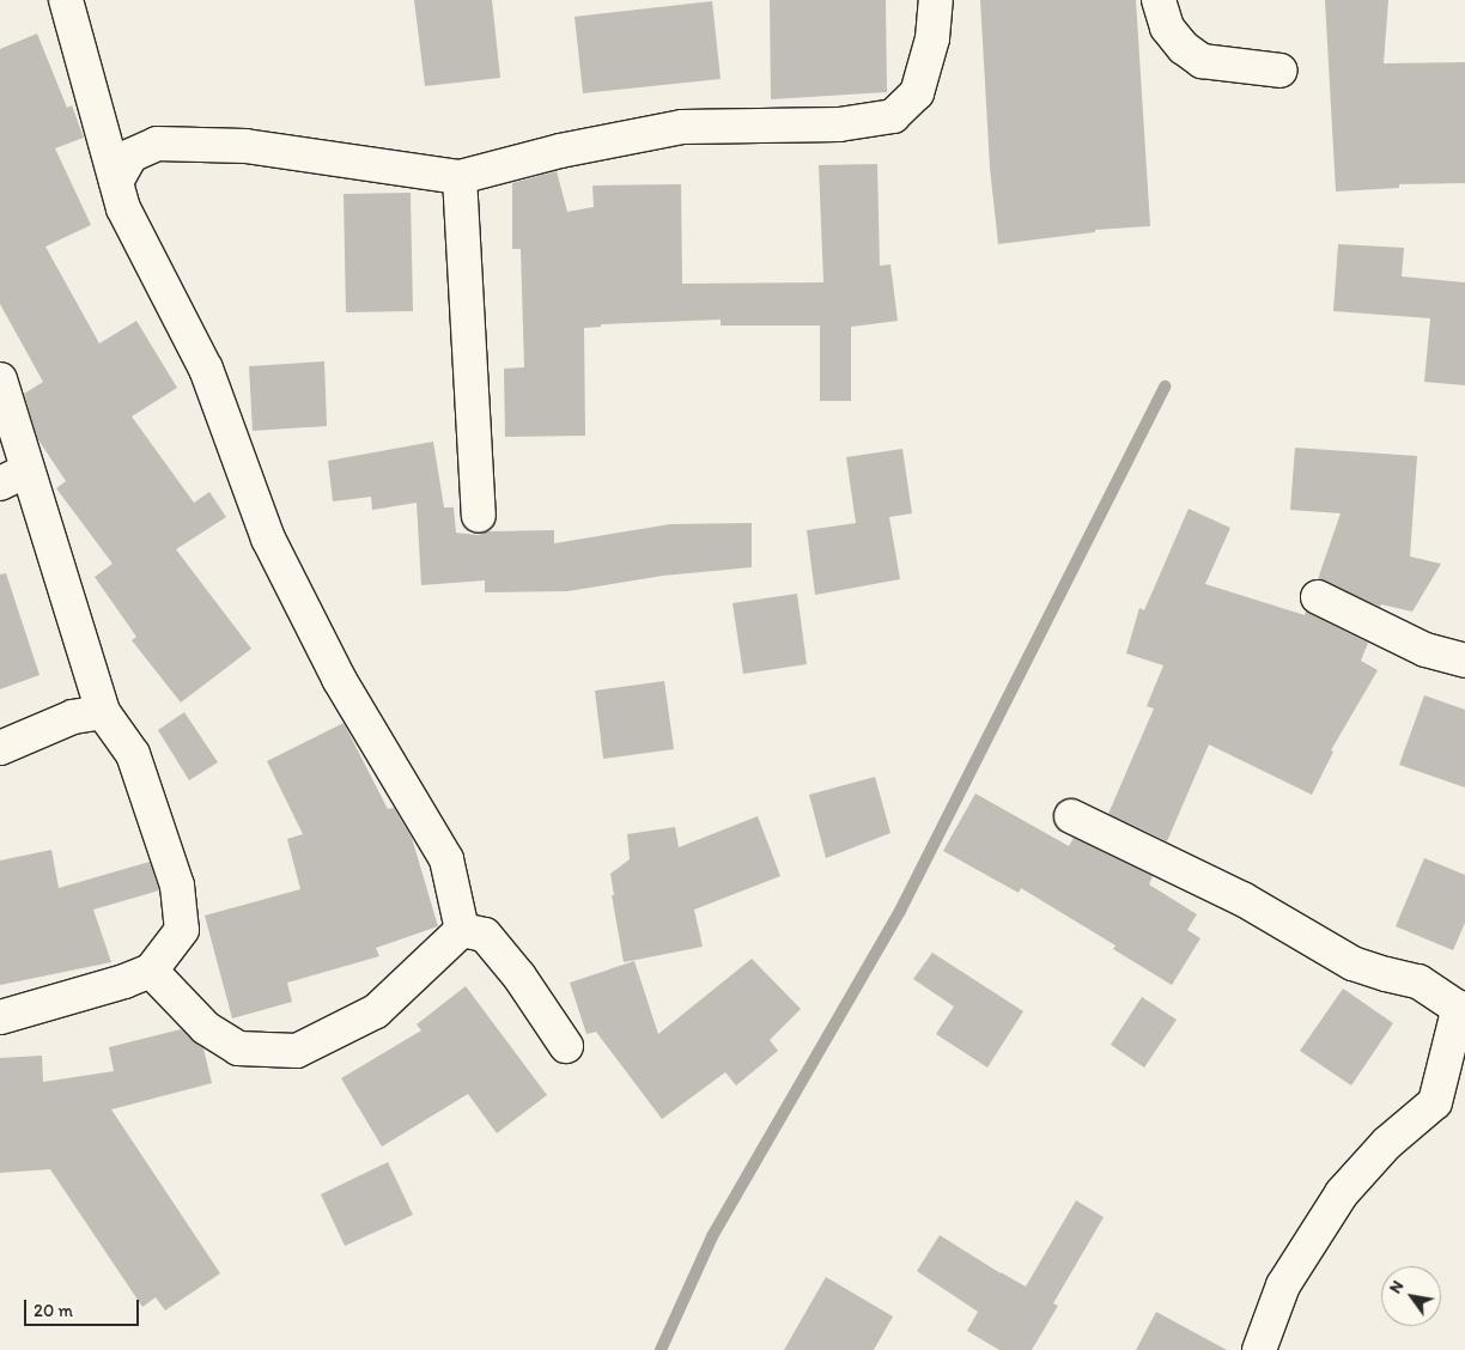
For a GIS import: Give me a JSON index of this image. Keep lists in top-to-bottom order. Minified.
{"scale_bar":"20 m","north":"top left"}
